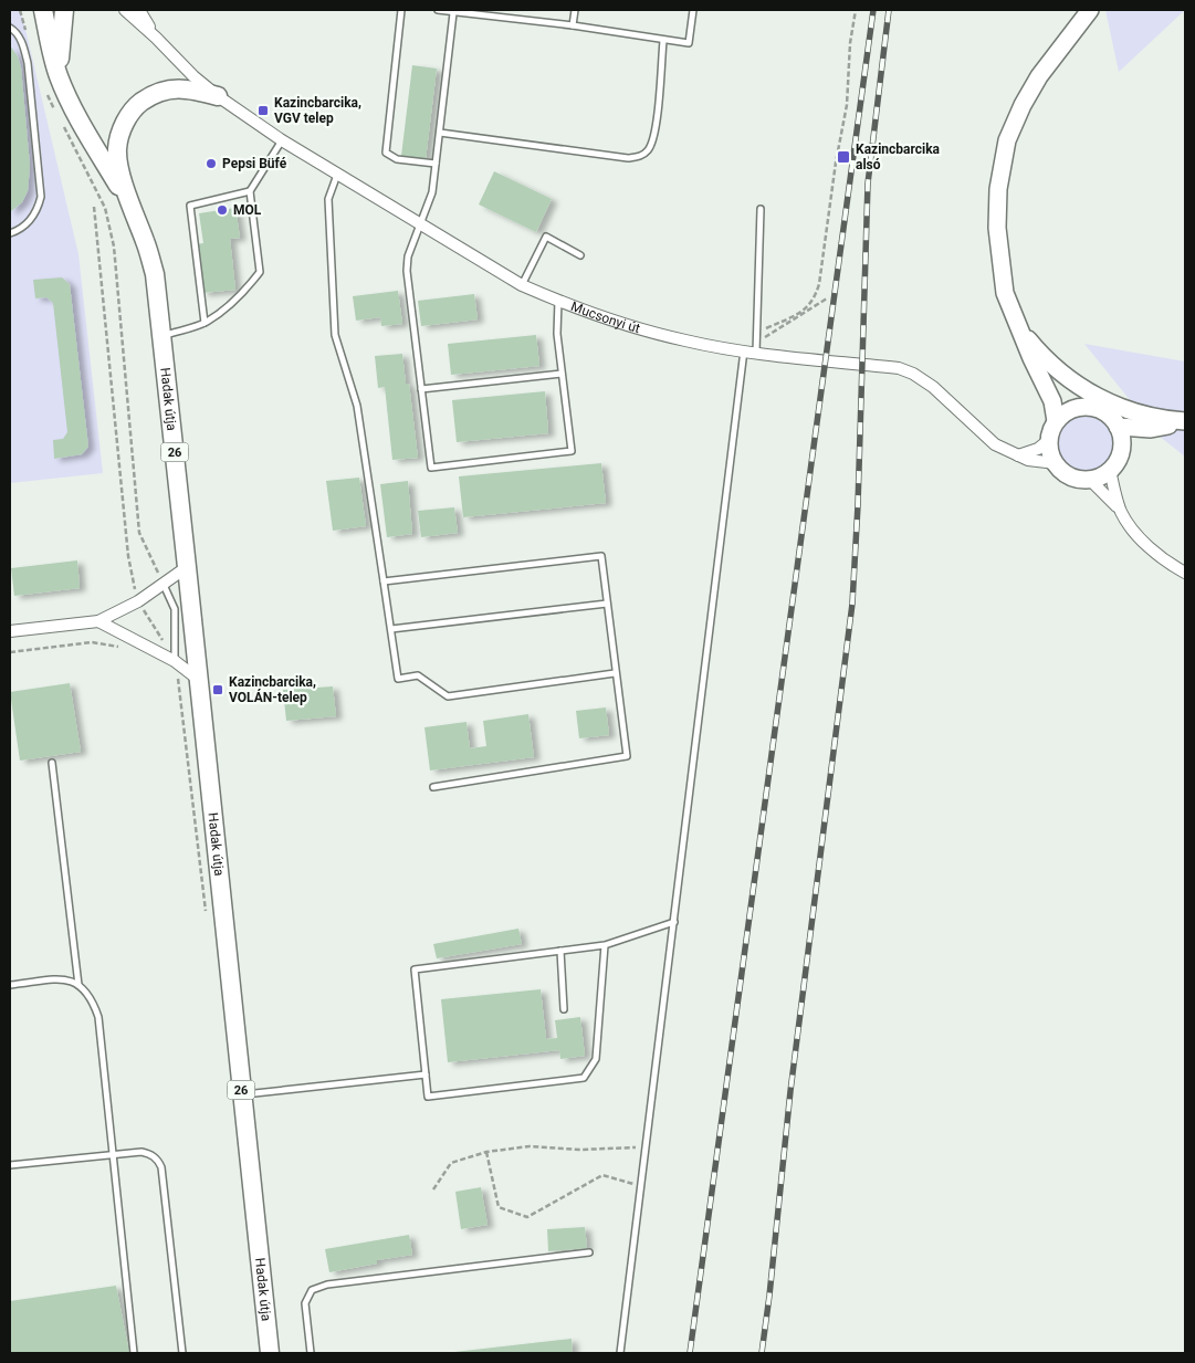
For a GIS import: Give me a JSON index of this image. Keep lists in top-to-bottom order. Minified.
{"streets":{"main road":["Hadak útja","26"],"street":["Mucsonyi út"]},"crossings":[["Hadak útja","26"]],"places":{"transit":["Kazincbarcika, VGV telep","Kazincbarcika alsó","Kazincbarcika, VOLÁN-telep"],"other":["Pepsi Büfé","MOL"]}}
